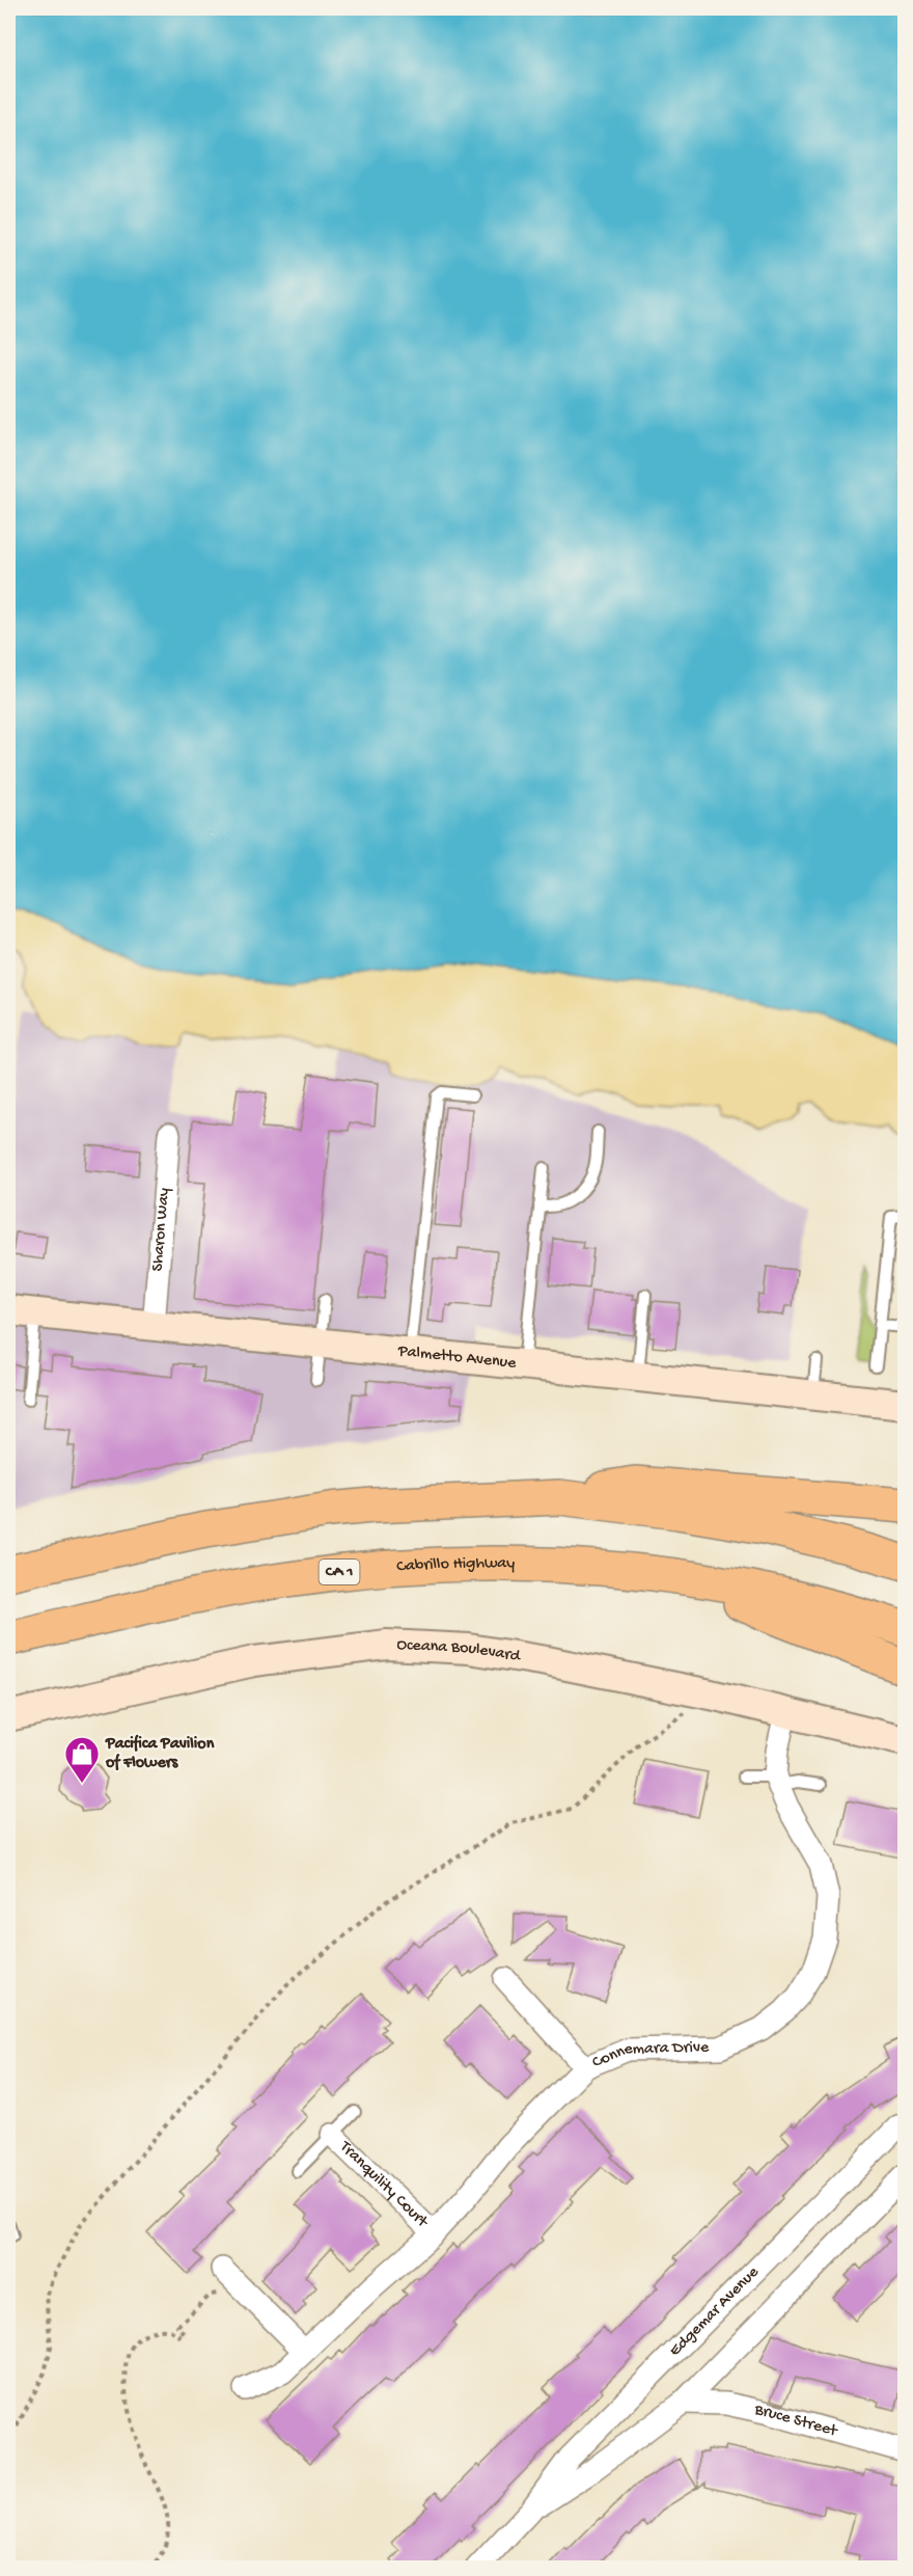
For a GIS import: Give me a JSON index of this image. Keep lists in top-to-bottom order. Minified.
{"streets":{"highway":["Cabrillo Highway","CA 1"],"street":["Sharon Way","Palmetto Avenue","Oceana Boulevard","Connemara Drive","Tranquility Court","Edgemar Avenue","Bruce Street"]},"crossings":[["Sharon Way","Palmetto Avenue"],["Oceana Boulevard","Connemara Drive"],["Connemara Drive","Tranquility Court"],["Edgemar Avenue","Bruce Street"]],"places":{"shop":["Pacifica Pavilion of Flowers"]}}
